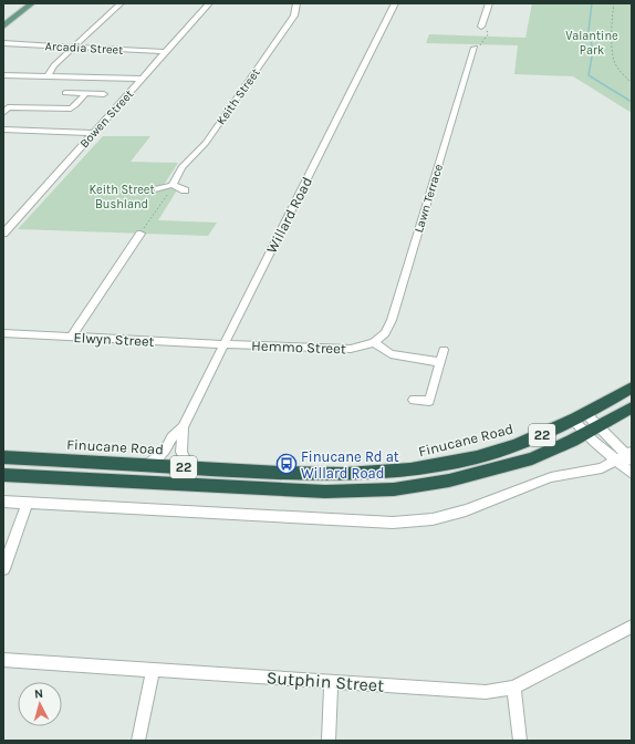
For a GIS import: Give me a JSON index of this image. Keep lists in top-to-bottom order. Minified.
{"streets":{"highway":["22","Finucane Road"],"street":["Arcadia Street","Keith Street","Bowen Street","Lawn Terrace","Willard Road","Elwyn Street","Hemmo Street","Sutphin Street"]},"crossings":[["Arcadia Street","Bowen Street"],["Lawn Terrace","Hemmo Street"],["Willard Road","Elwyn Street"],["Willard Road","Hemmo Street"],["Willard Road","Finucane Road"],["Elwyn Street","Hemmo Street"]],"parks":["Valantine Park","Keith Street Bushland"],"places":{"bus stop":["Finucane Rd at Willard Road"]},"north":"top"}
